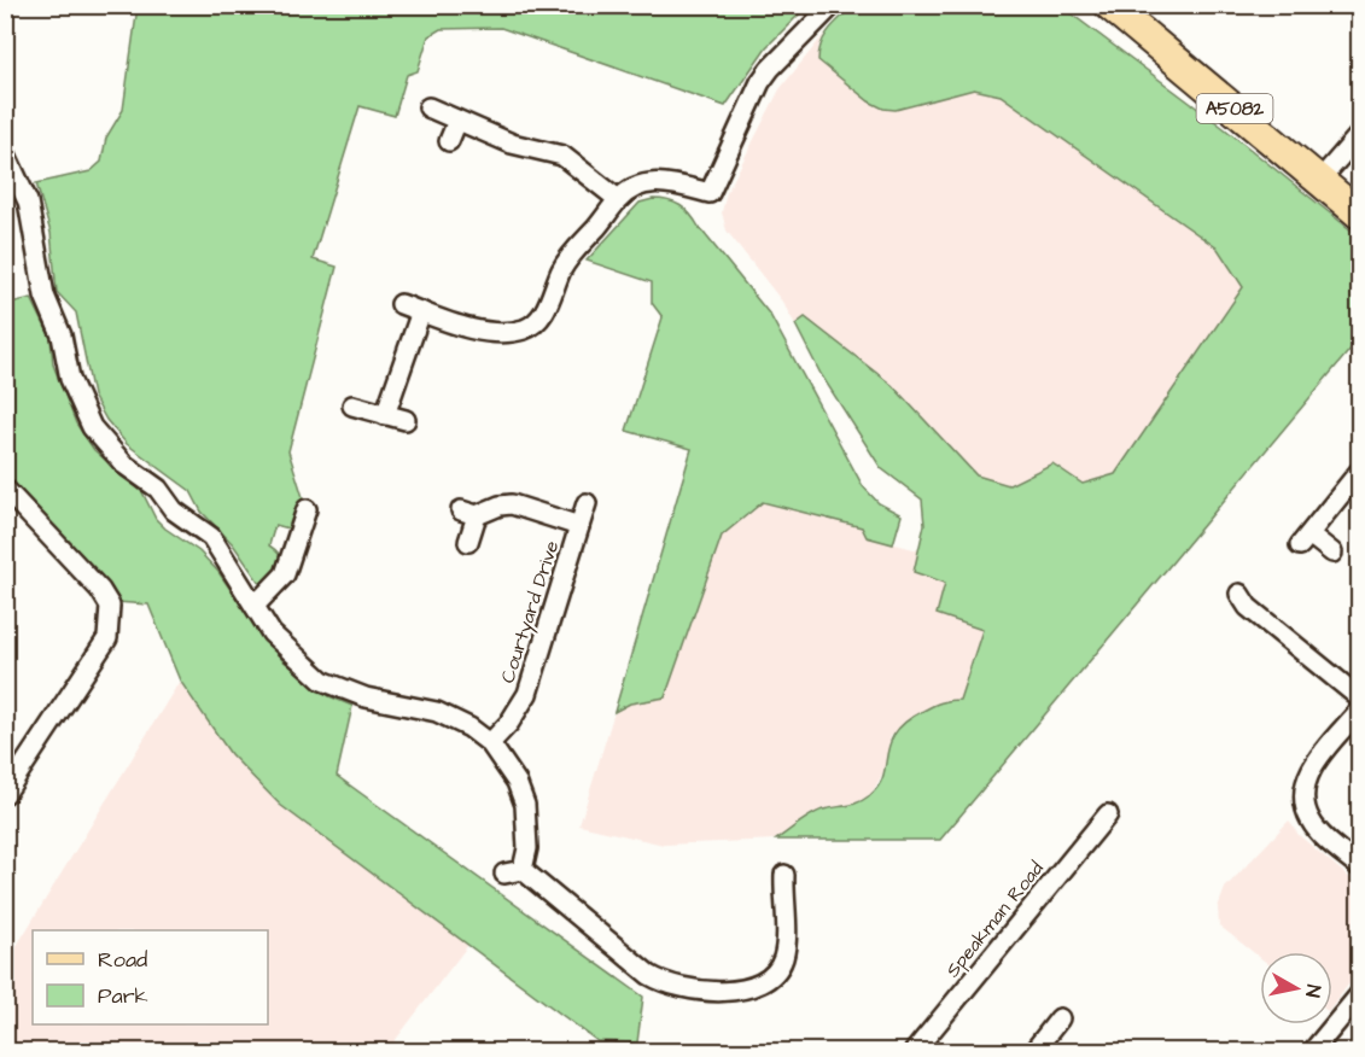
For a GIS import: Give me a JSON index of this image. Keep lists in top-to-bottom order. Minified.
{"streets":{"main road":["A5082"],"street":["Courtyard Drive","Speakman Road"]},"legend":["Road","Park"],"north":"right"}
